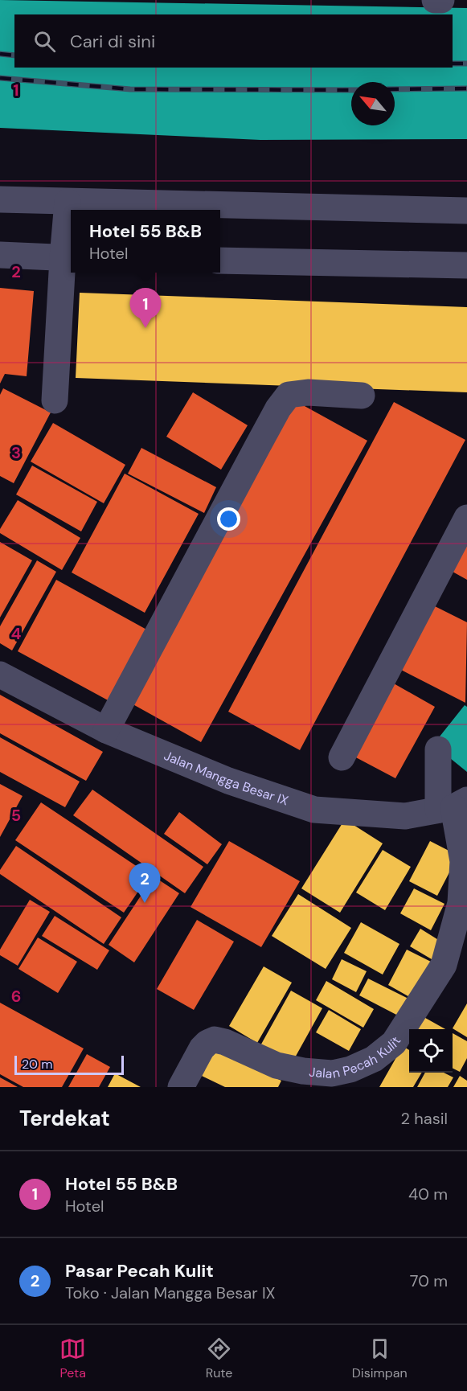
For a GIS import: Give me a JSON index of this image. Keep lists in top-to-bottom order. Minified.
{"streets":{"street":["Jalan Mangga Besar IX","Jalan Pecah Kulit"]},"crossings":[["Jalan Mangga Besar IX","Jalan Pecah Kulit"]],"scale_bar":"20 m","north":"top left","page":{"search":"Cari di sini","popup":["Hotel 55 B&B","Hotel"],"pins":["1","2"],"scale":"20 m","heading":["Terdekat","2 hasil"],"list":[{"mark":"1","name":"Hotel 55 B&B","note":"Hotel","value":"40 m"},{"mark":"2","name":"Pasar Pecah Kulit","note":"Toko · Jalan Mangga Besar IX","value":"70 m"}],"nav":["Peta","Rute","Disimpan"]},"grid":{"rows":["1","2","3","4","5","6"]}}
